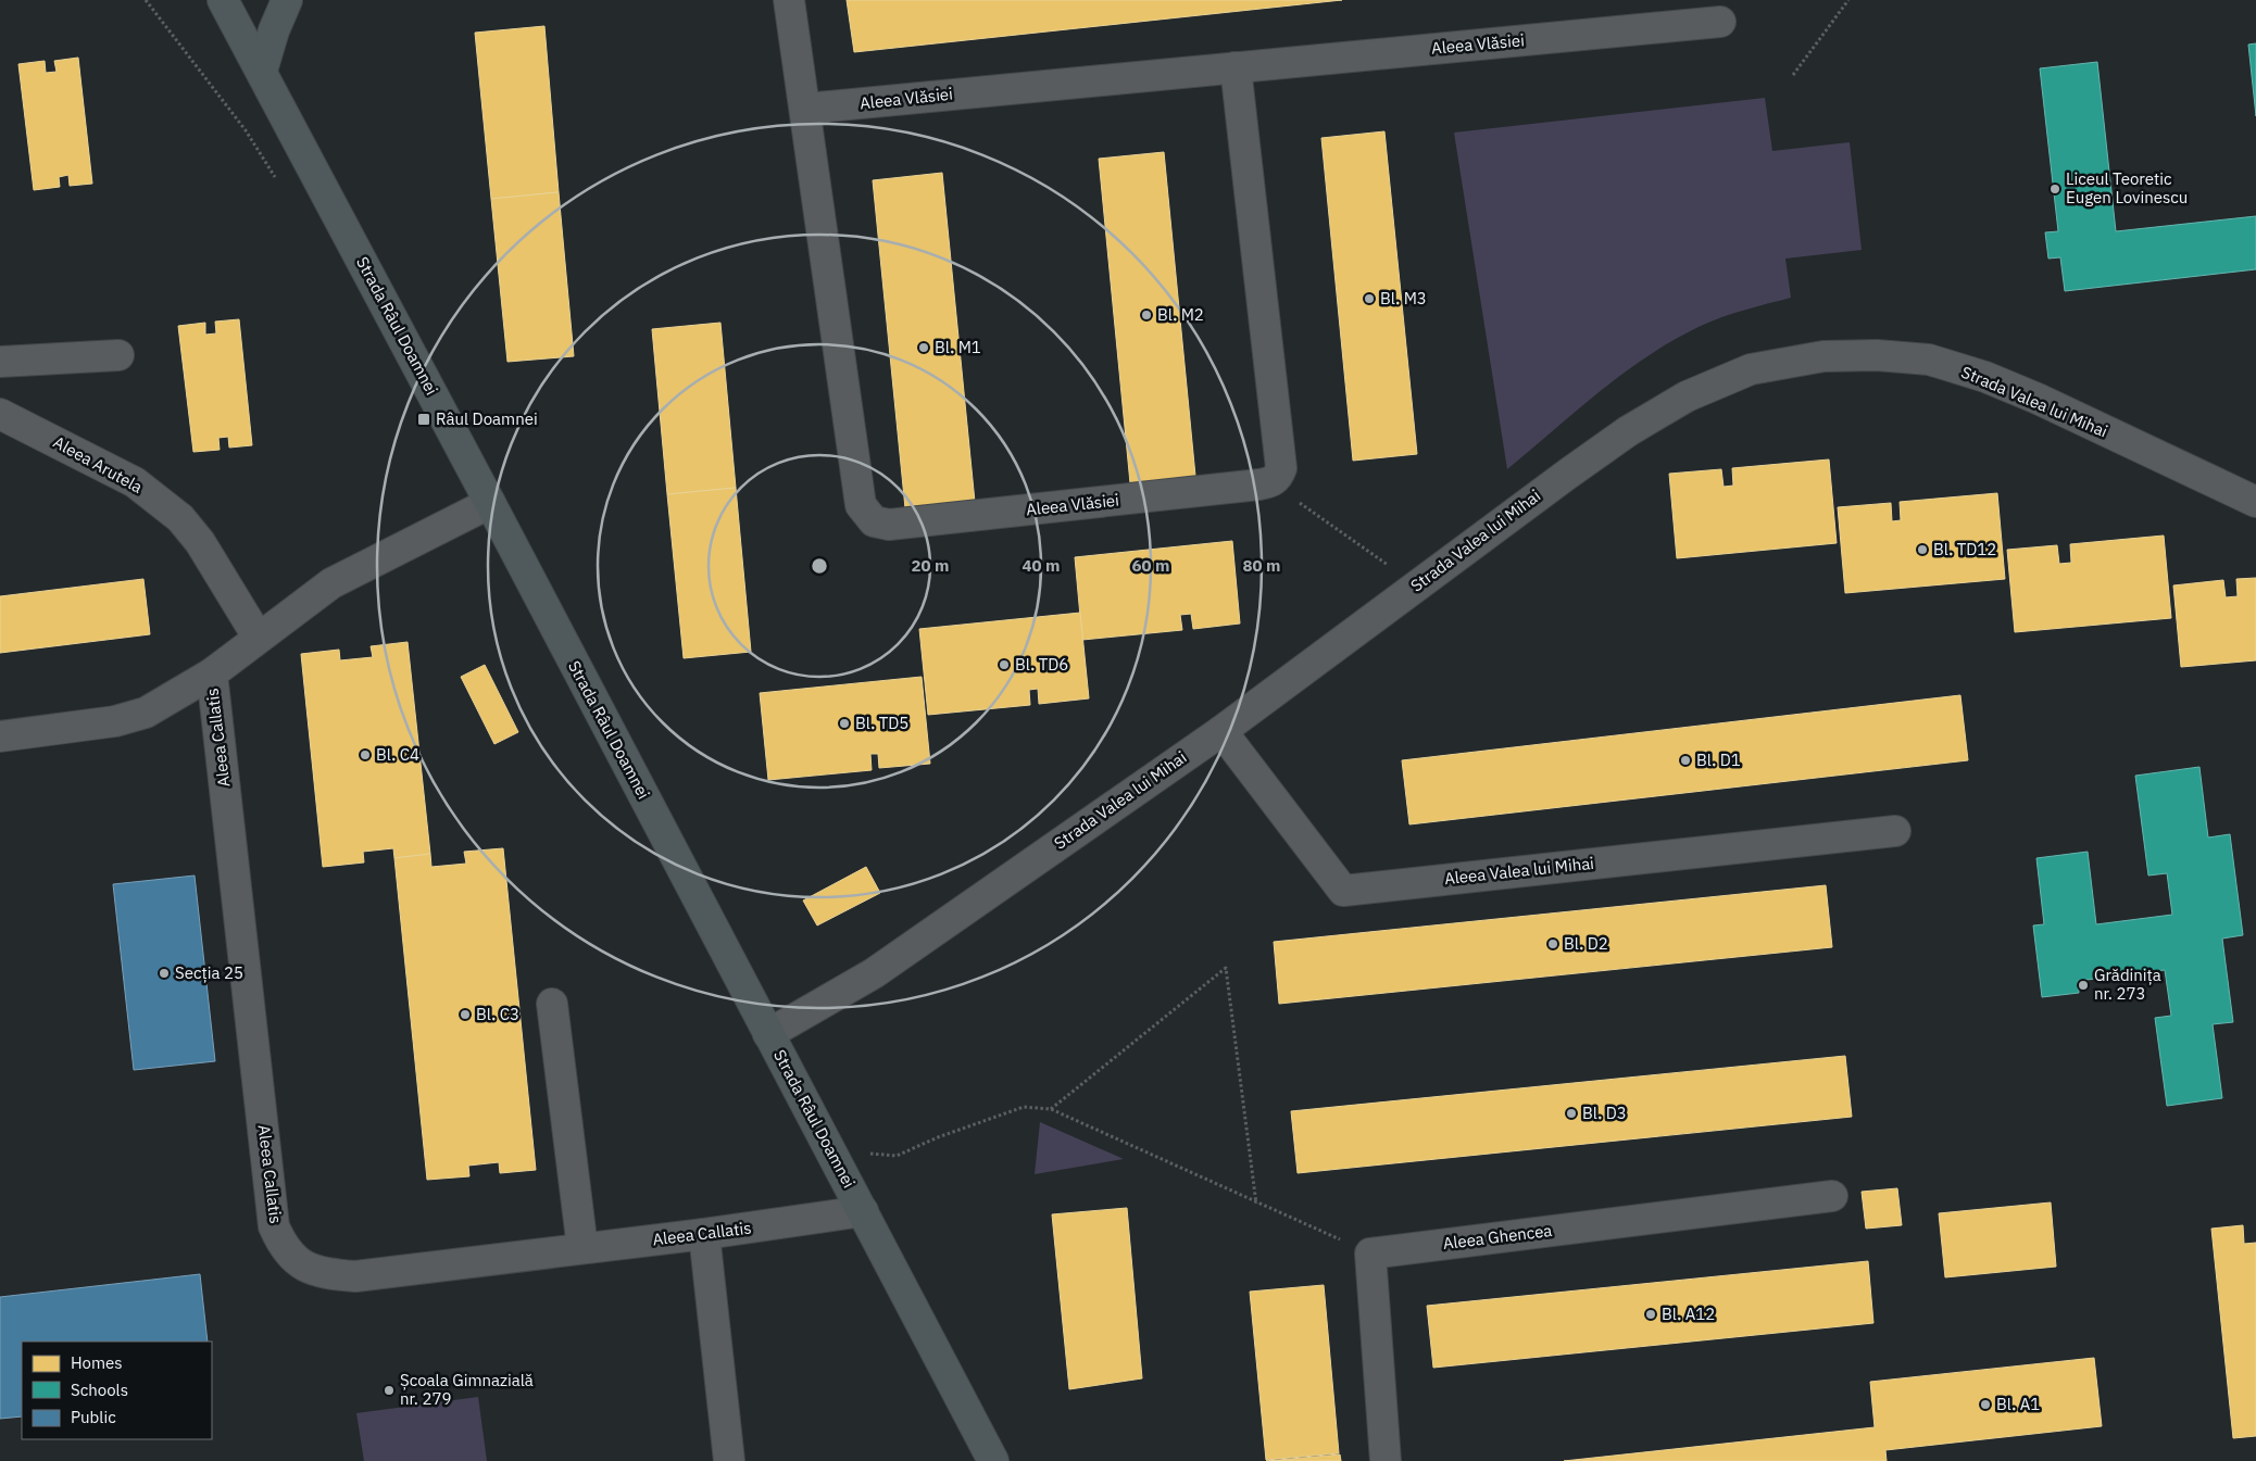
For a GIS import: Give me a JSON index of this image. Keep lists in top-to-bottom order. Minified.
{"streets":{"main road":["Strada Râul Doamnei"],"street":["Aleea Vlăsiei","Strada Valea lui Mihai","Aleea Arutela","Aleea Callatis","Aleea Valea lui Mihai","Aleea Ghencea"]},"crossings":[["Strada Râul Doamnei","Strada Valea lui Mihai"],["Strada Râul Doamnei","Aleea Callatis"],["Strada Valea lui Mihai","Aleea Valea lui Mihai"],["Aleea Arutela","Aleea Callatis"]],"places":{"other":["Liceul Teoretic Eugen Lovinescu","Bl. M3","Bl. M2","Bl. M1","Bl. TD12","Bl. TD6","Bl. TD5","Bl. C4","Bl. D1","Bl. D2","Secția 25","Grădinița nr. 273","Bl. C3","Bl. D3","Bl. A12","Școala Gimnazială nr. 279","Bl. A1"],"transit":["Râul Doamnei"]},"legend":["Homes","Schools","Public"],"rings":["20 m","40 m","60 m","80 m"]}
